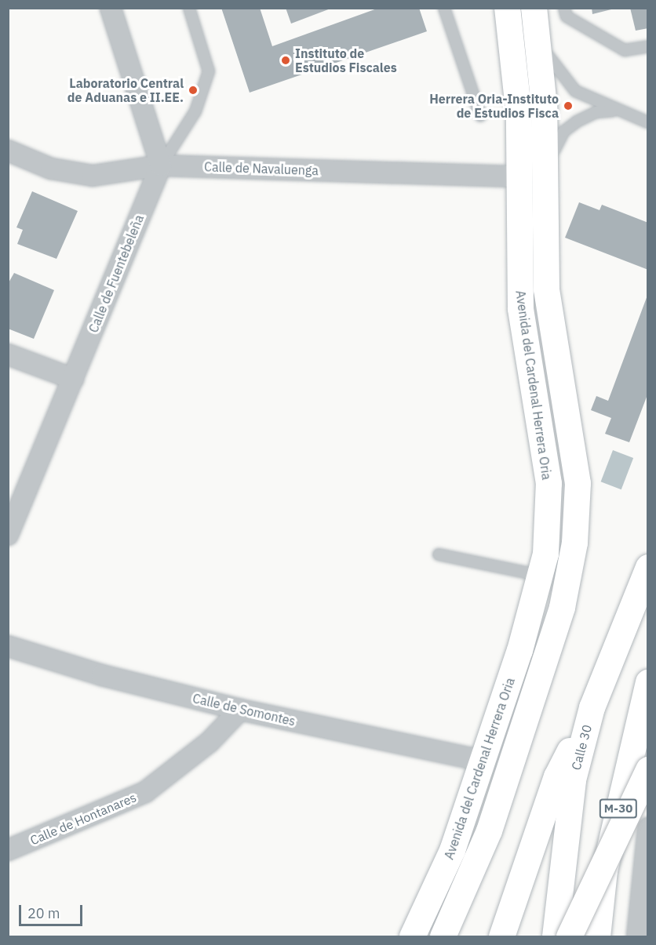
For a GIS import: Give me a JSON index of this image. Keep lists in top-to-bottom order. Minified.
{"streets":{"main road":["Avenida del Cardenal Herrera Oria","Calle 30","M-30"],"street":["Calle de Navaluenga","Calle de Fuentebeleña","Calle de Somontes","Calle de Hontanares"]},"crossings":[["Calle de Navaluenga","Calle de Fuentebeleña"],["Calle de Navaluenga","Avenida del Cardenal Herrera Oria"],["Avenida del Cardenal Herrera Oria","Calle de Somontes"],["Calle de Somontes","Calle de Hontanares"]],"places":["Instituto de Estudios Fiscales","Laboratorio Central de Aduanas e II.EE.","Herrera Oria-Instituto de Estudios Fisca"],"scale_bar":"20 m"}
